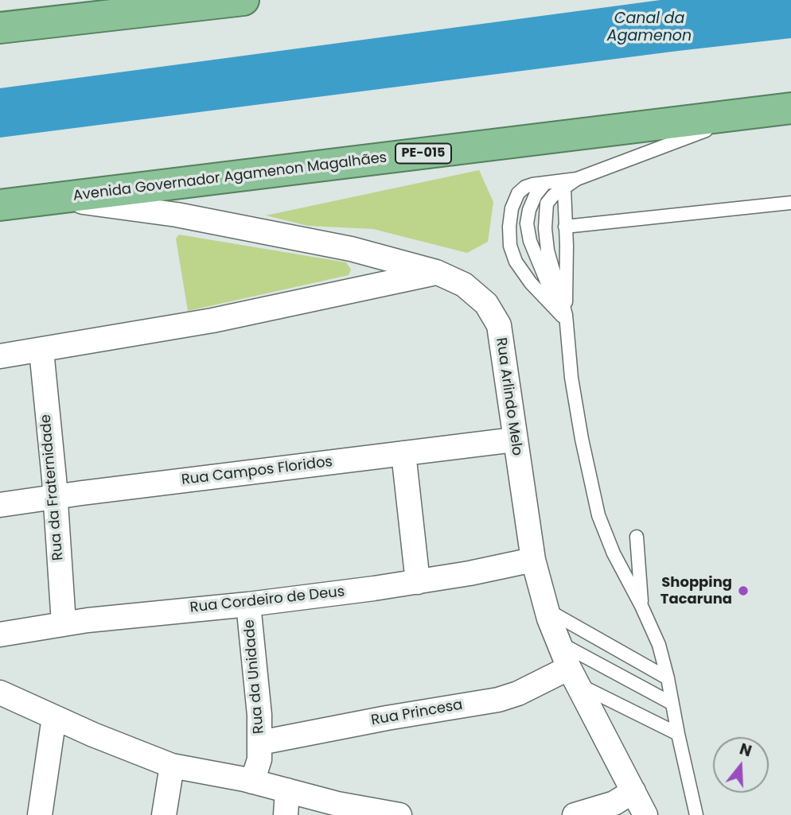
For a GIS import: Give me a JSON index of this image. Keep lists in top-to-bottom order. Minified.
{"streets":{"highway":["PE-015","Avenida Governador Agamenon Magalhães"],"street":["Rua Arlindo Melo","Rua Campos Floridos","Rua da Fraternidade","Rua Cordeiro de Deus","Rua da Unidade","Rua Princesa"]},"crossings":[["Avenida Governador Agamenon Magalhães","Rua Arlindo Melo"],["Rua Arlindo Melo","Rua Campos Floridos"],["Rua Arlindo Melo","Rua Cordeiro de Deus"],["Rua Arlindo Melo","Rua Princesa"],["Rua Campos Floridos","Rua da Fraternidade"],["Rua da Fraternidade","Rua Cordeiro de Deus"],["Rua Cordeiro de Deus","Rua da Unidade"],["Rua da Unidade","Rua Princesa"]],"water":["Canal da Agamenon"],"places":["Shopping Tacaruna"],"north":"top"}
